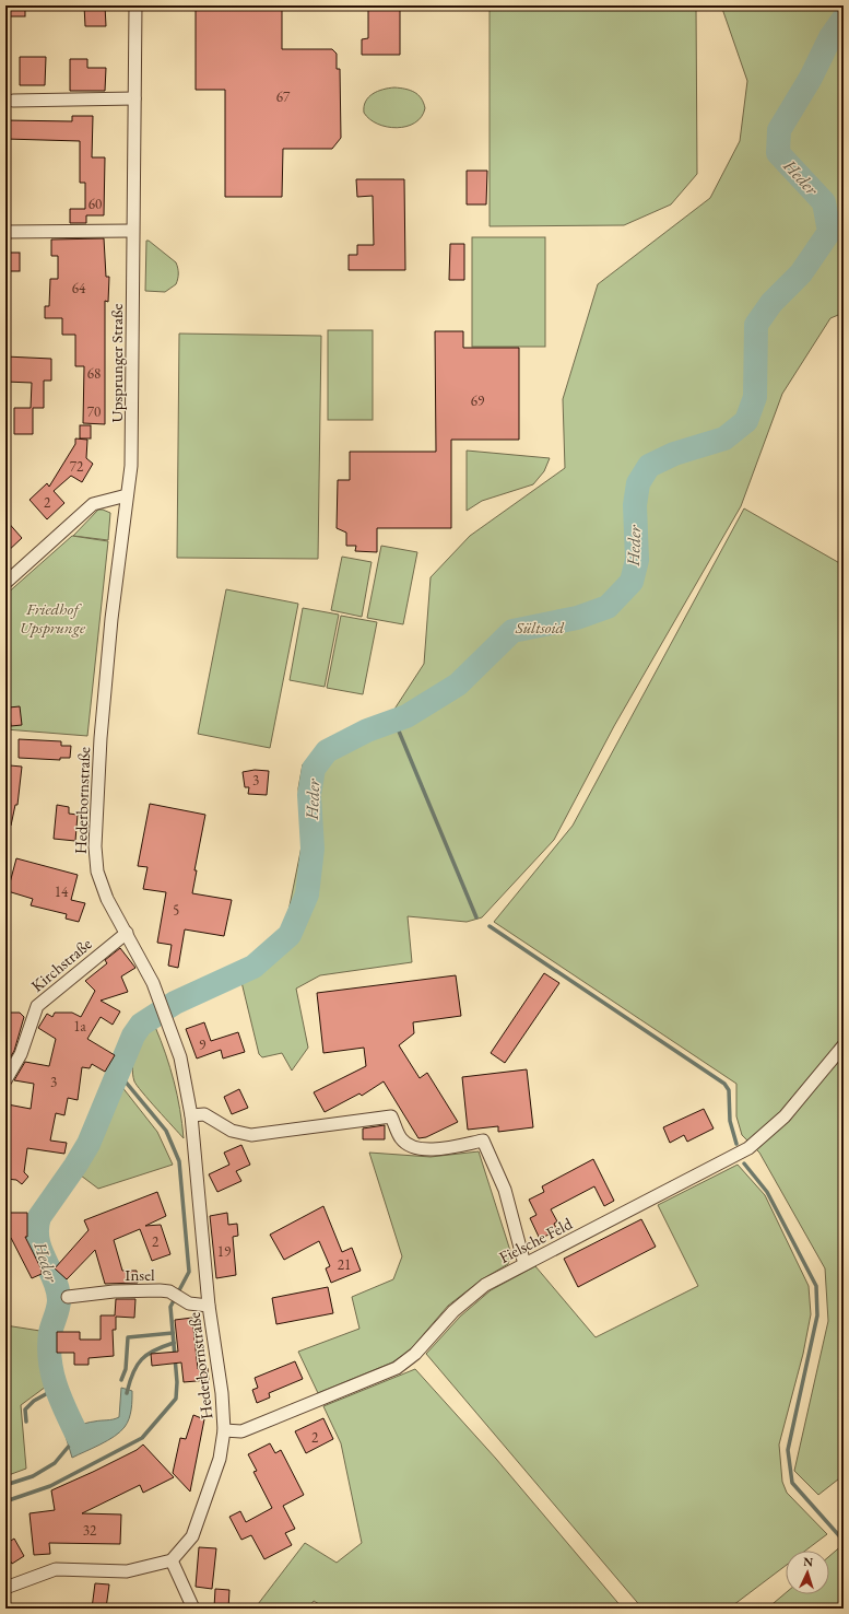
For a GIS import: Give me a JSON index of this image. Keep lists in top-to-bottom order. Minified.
{"streets":{"street":["Upsprunger Straße","Hederbornstraße","Kirchstraße","Fielsche Feld","Insel"]},"crossings":[["Upsprunger Straße","Hederbornstraße"],["Hederbornstraße","Kirchstraße"],["Hederbornstraße","Fielsche Feld"],["Hederbornstraße","Insel"]],"water":["Heder"],"parks":["Friedhof Upsprunge","Sültsoid"],"house_numbers":["67","60","64","68","69","70","72","2","3","14","5","1a","9","3","2","19","21","2","32"],"north":"top"}
